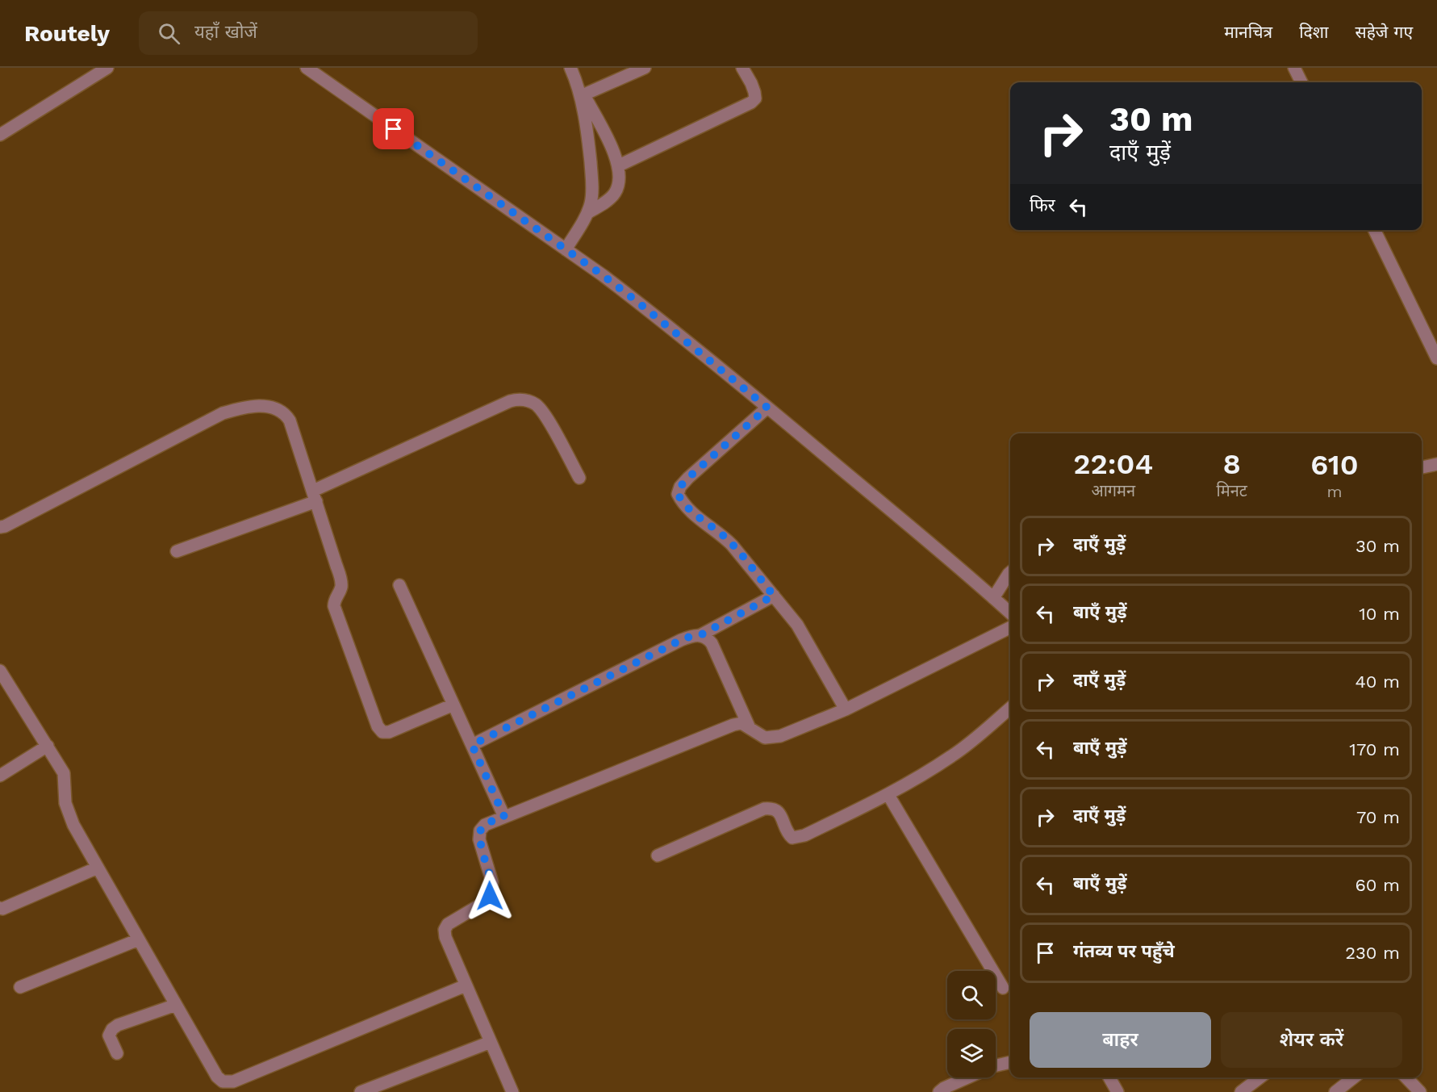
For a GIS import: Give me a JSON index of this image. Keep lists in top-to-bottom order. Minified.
{"page":{"header":"Routely","search":"यहाँ खोजें","nav":["मानचित्र","दिशा","सहेजे गए"],"turn":["30 m","दाएँ मुड़ें"],"then":"फिर","eta":["22:04","आगमन","8","मिनट","610","m"],"list":[{"name":"दाएँ मुड़ें","value":"30 m"},{"name":"बाएँ मुड़ें","value":"10 m"},{"name":"दाएँ मुड़ें","value":"40 m"},{"name":"बाएँ मुड़ें","value":"170 m"},{"name":"दाएँ मुड़ें","value":"70 m"},{"name":"बाएँ मुड़ें","value":"60 m"},{"name":"गंतव्य पर पहुँचे","value":"230 m"}],"buttons":["बाहर","शेयर करें"]}}
